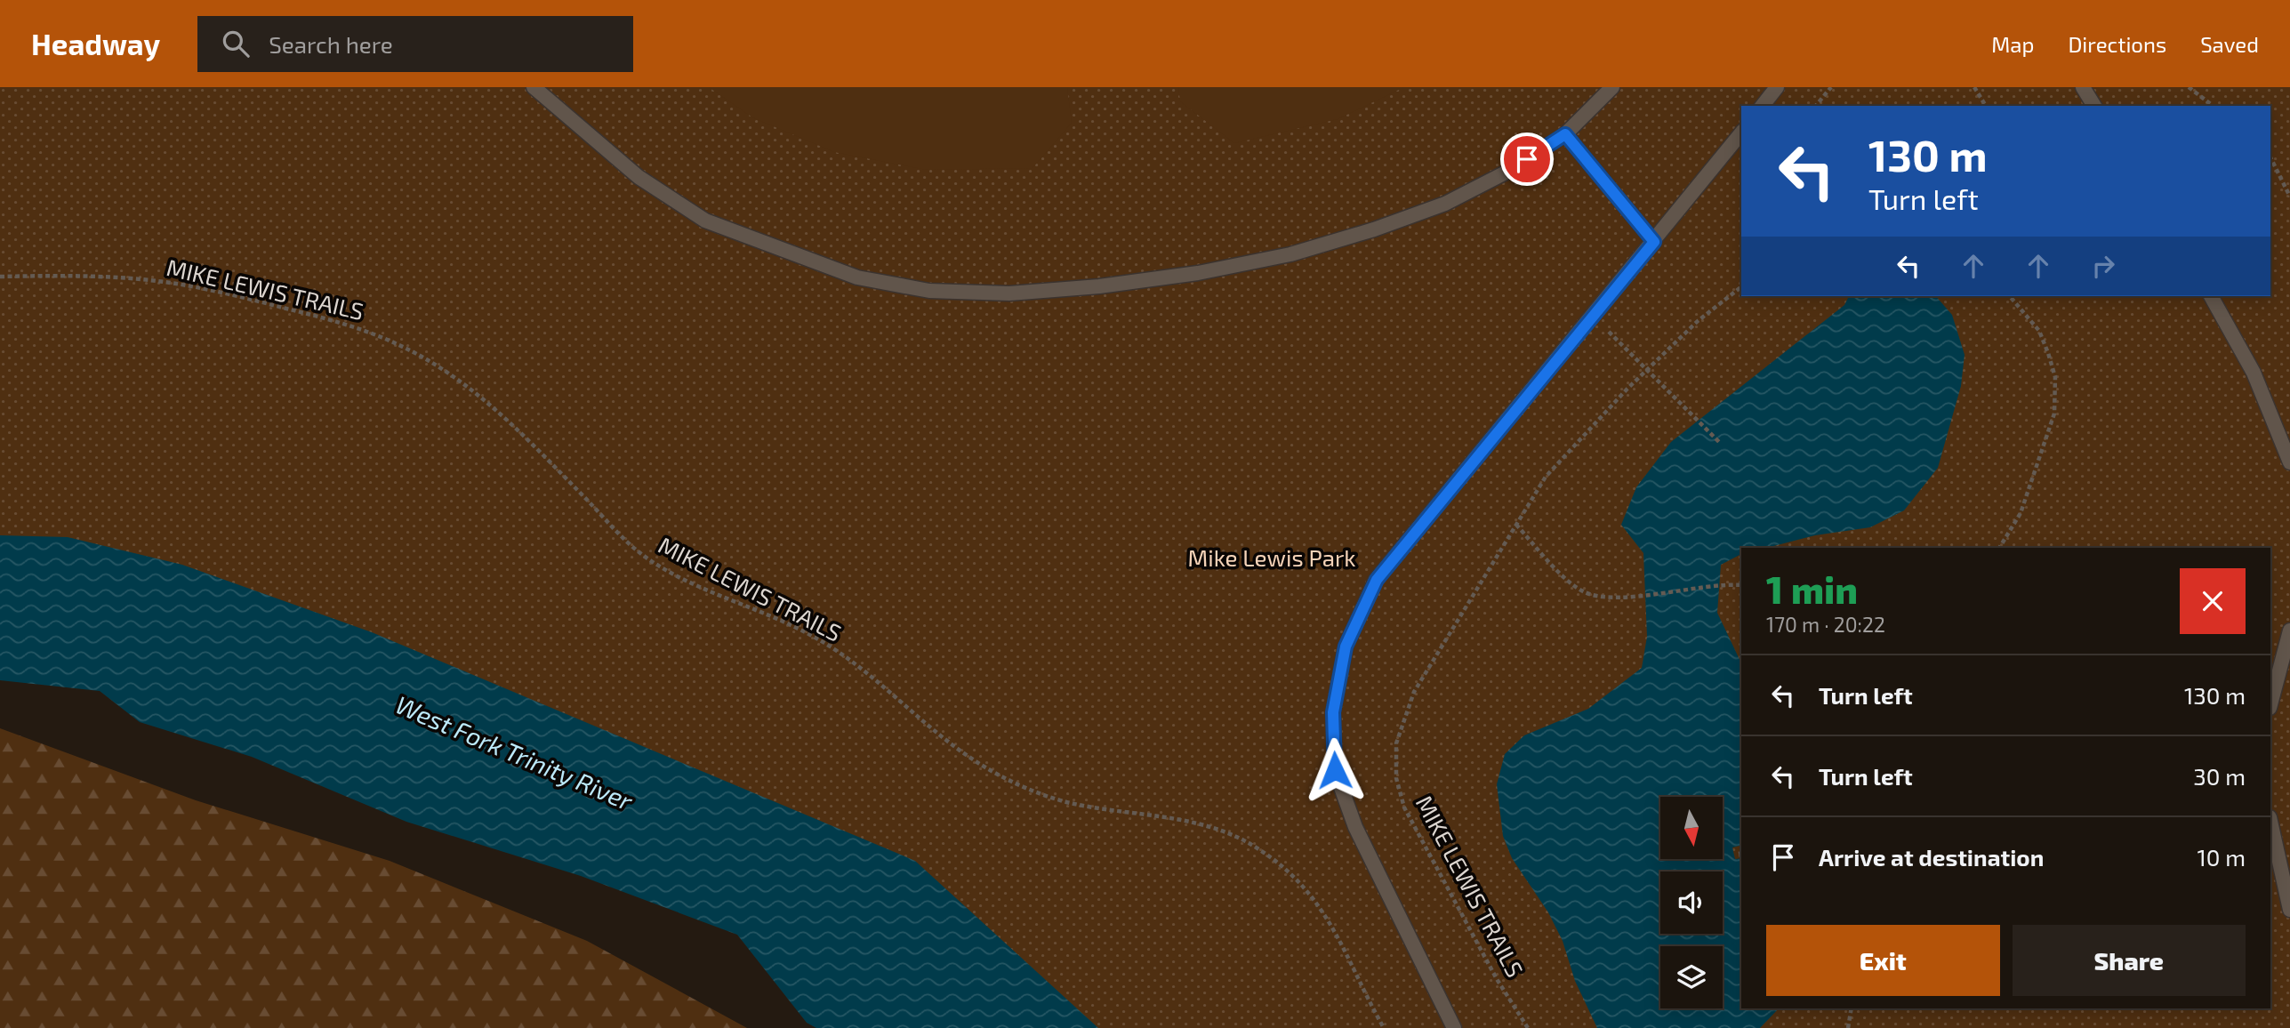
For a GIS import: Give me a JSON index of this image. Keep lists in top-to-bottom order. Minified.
{"streets":{"path":["MIKE LEWIS TRAILS"]},"water":["West Fork Trinity River"],"parks":["Mike Lewis Park"],"north":"bottom","page":{"header":"Headway","search":"Search here","nav":["Map","Directions","Saved"],"turn":["130 m","Turn left"],"heading":["1 min","170 m · 20:22"],"list":[{"name":"Turn left","value":"130 m"},{"name":"Turn left","value":"30 m"},{"name":"Arrive at destination","value":"10 m"}],"buttons":["Exit","Share"]}}
